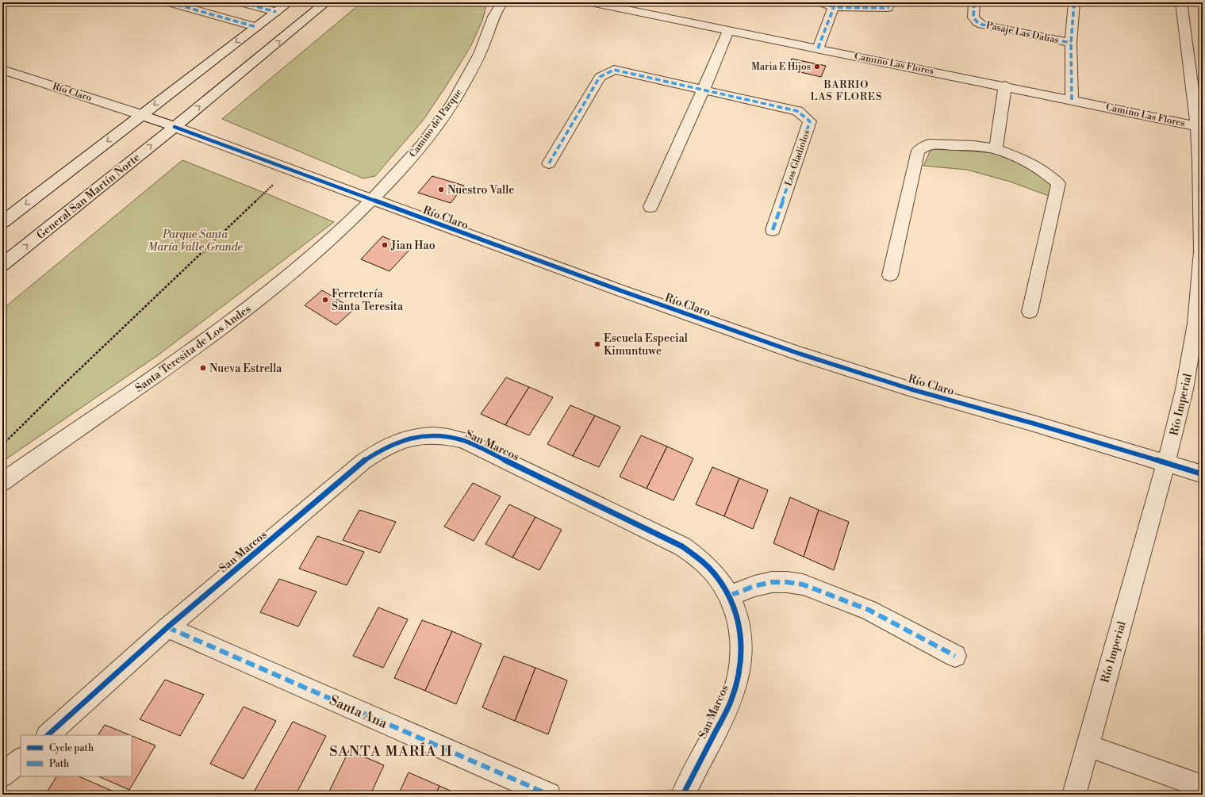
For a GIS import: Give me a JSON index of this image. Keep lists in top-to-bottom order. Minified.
{"streets":{"street":["Pasaje Las Dalias","Camino Las Flores","Río Claro","Camino del Parque","Los Gladiolos","General San Martín Norte","Santa Teresita de Los Andes","Río Imperial","San Marcos","Santa Ana"]},"crossings":[["Pasaje Las Dalias","Camino Las Flores"],["Camino Las Flores","Río Imperial"],["Río Claro","Camino del Parque"],["Río Claro","General San Martín Norte"],["Río Claro","Santa Teresita de Los Andes"],["Río Claro","Río Imperial"],["Camino del Parque","Santa Teresita de Los Andes"],["San Marcos","Santa Ana"]],"districts":["BARRIO LAS FLORES","SANTA MARÍA II"],"parks":["Parque Santa María Valle Grande"],"places":["Maria E Hijos","Nuestro Valle","Jian Hao","Ferretería Santa Teresita","Escuela Especial Kimuntuwe","Nueva Estrella"],"legend":["Cycle path","Path"]}
